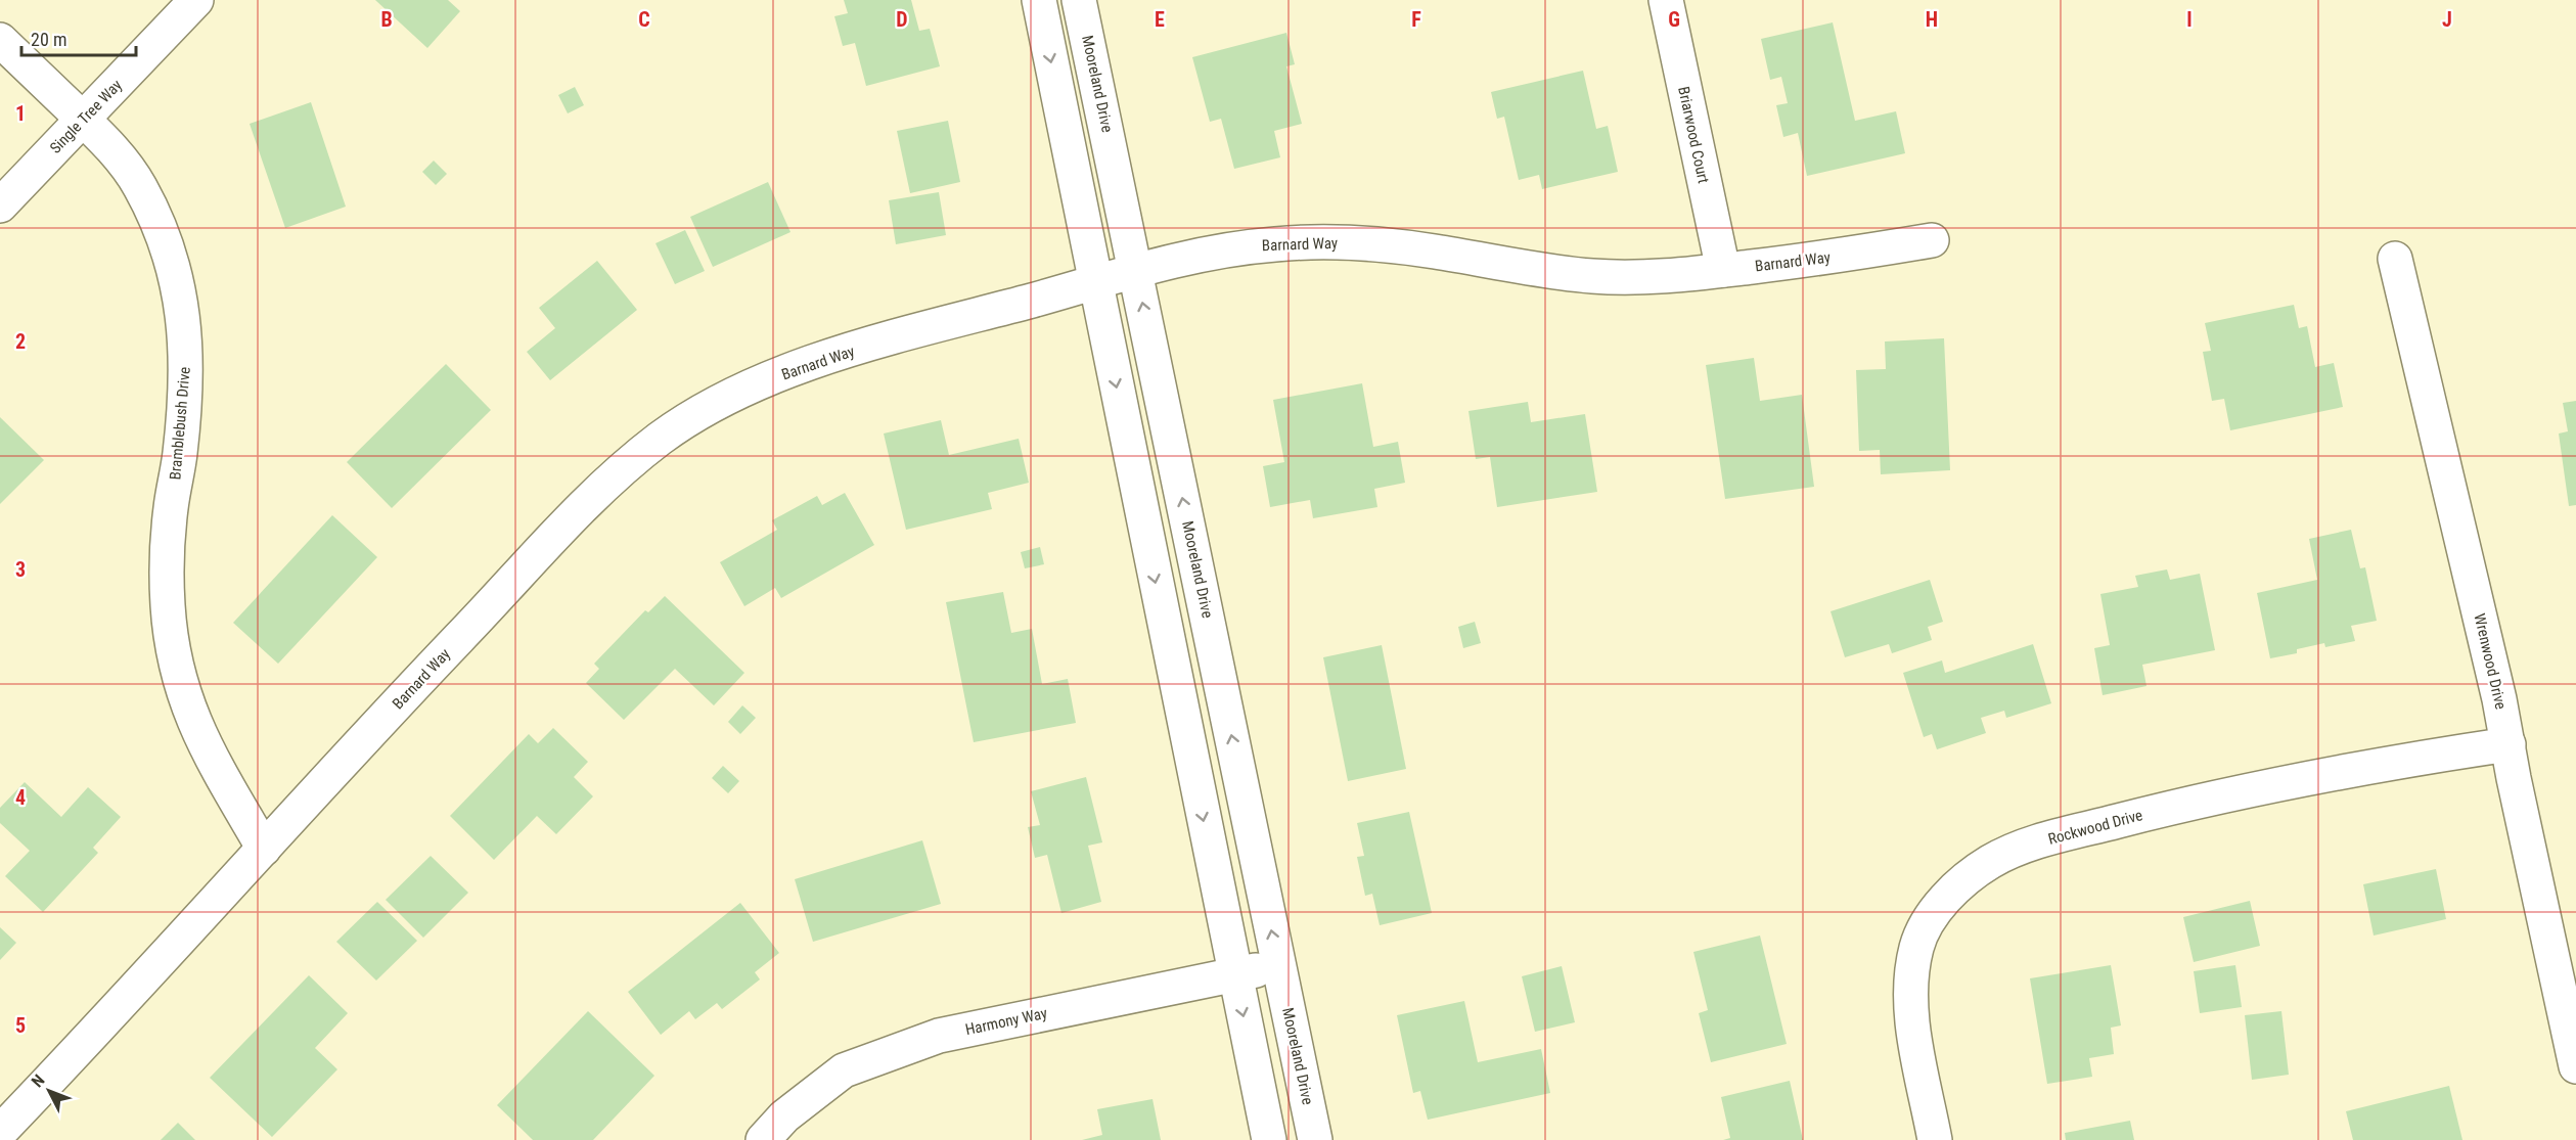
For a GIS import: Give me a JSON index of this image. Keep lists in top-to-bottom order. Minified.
{"streets":{"street":["Mooreland Drive","Single Tree Way","Briarwood Court","Barnard Way","Bramblebush Drive","Wrenwood Drive","Rockwood Drive","Harmony Way"]},"crossings":[["Mooreland Drive","Barnard Way"],["Mooreland Drive","Harmony Way"],["Single Tree Way","Bramblebush Drive"],["Briarwood Court","Barnard Way"],["Barnard Way","Bramblebush Drive"],["Wrenwood Drive","Rockwood Drive"]],"scale_bar":"20 m","north":"top left","grid":{"columns":["B","C","D","E","F","G","H","I","J"],"rows":["1","2","3","4","5"]}}
